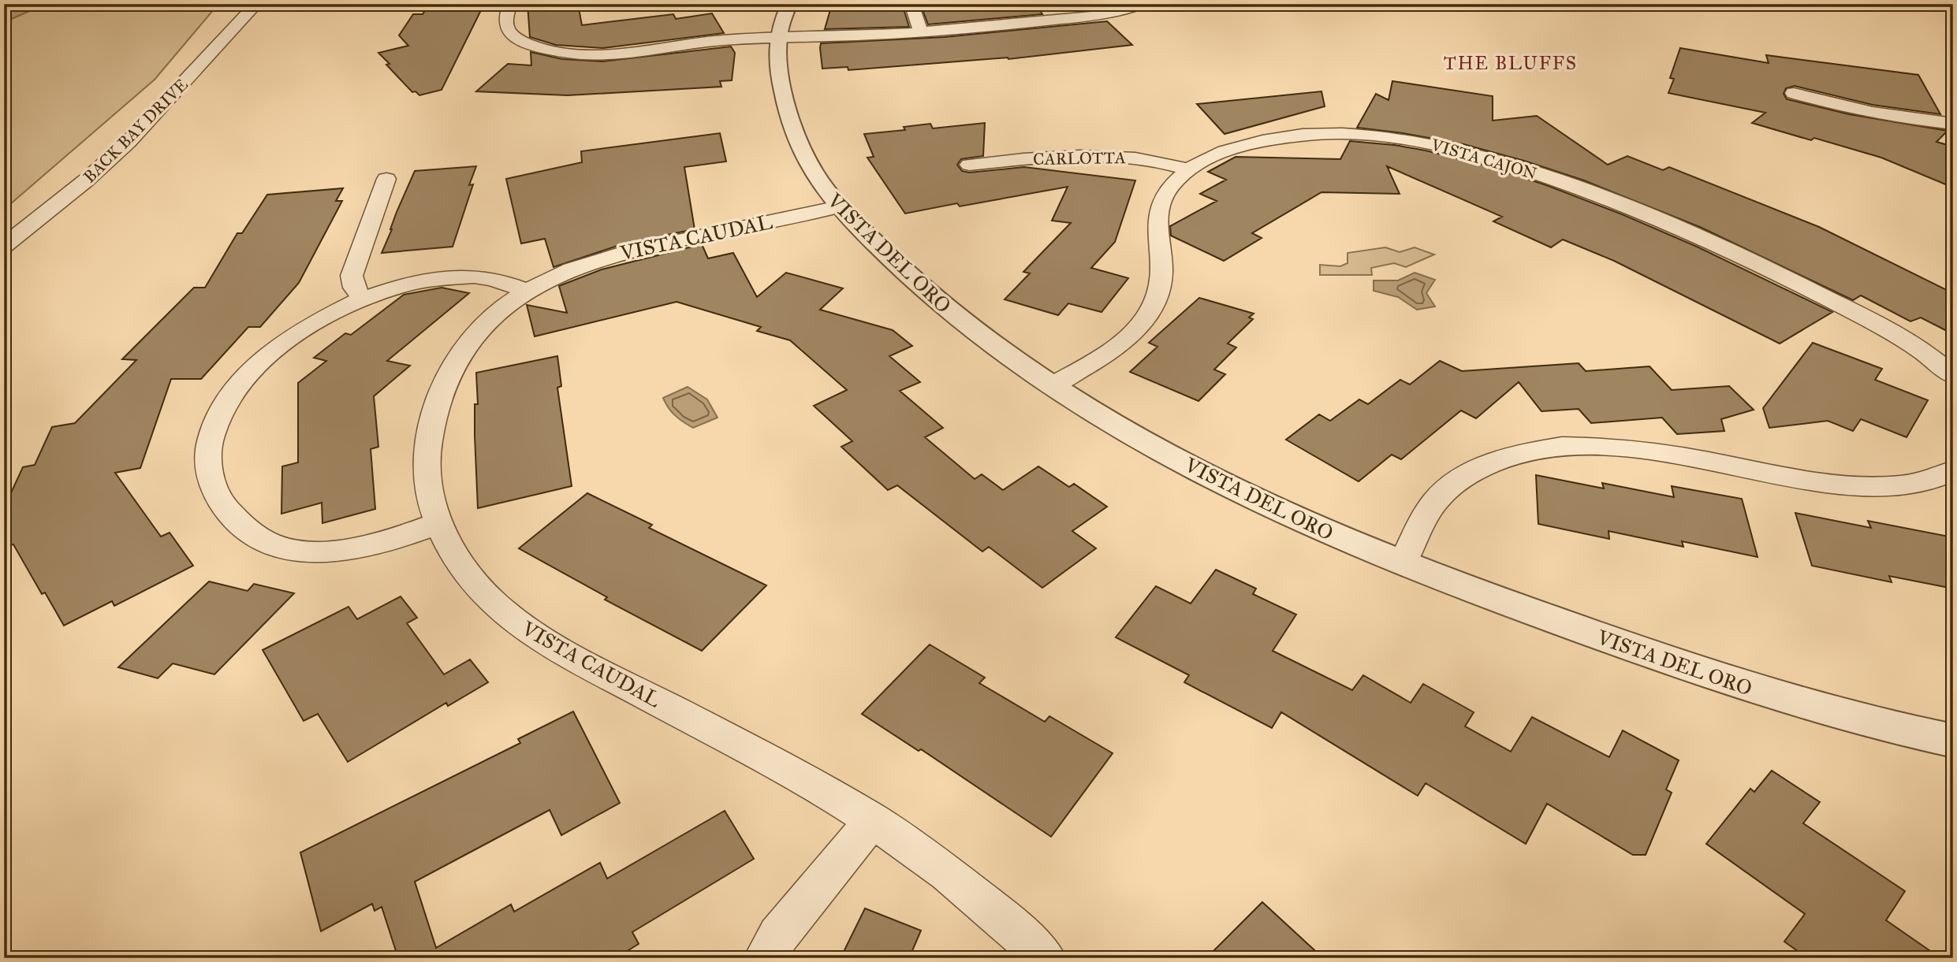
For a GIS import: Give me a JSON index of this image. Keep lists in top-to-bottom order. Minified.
{"streets":{"street":["BACK BAY DRIVE","CARLOTTA","VISTA CAJON","VISTA CAUDAL","VISTA DEL ORO"]},"crossings":[["CARLOTTA","VISTA CAJON"],["VISTA CAJON","VISTA DEL ORO"],["VISTA CAUDAL","VISTA DEL ORO"]],"districts":["THE BLUFFS"]}
